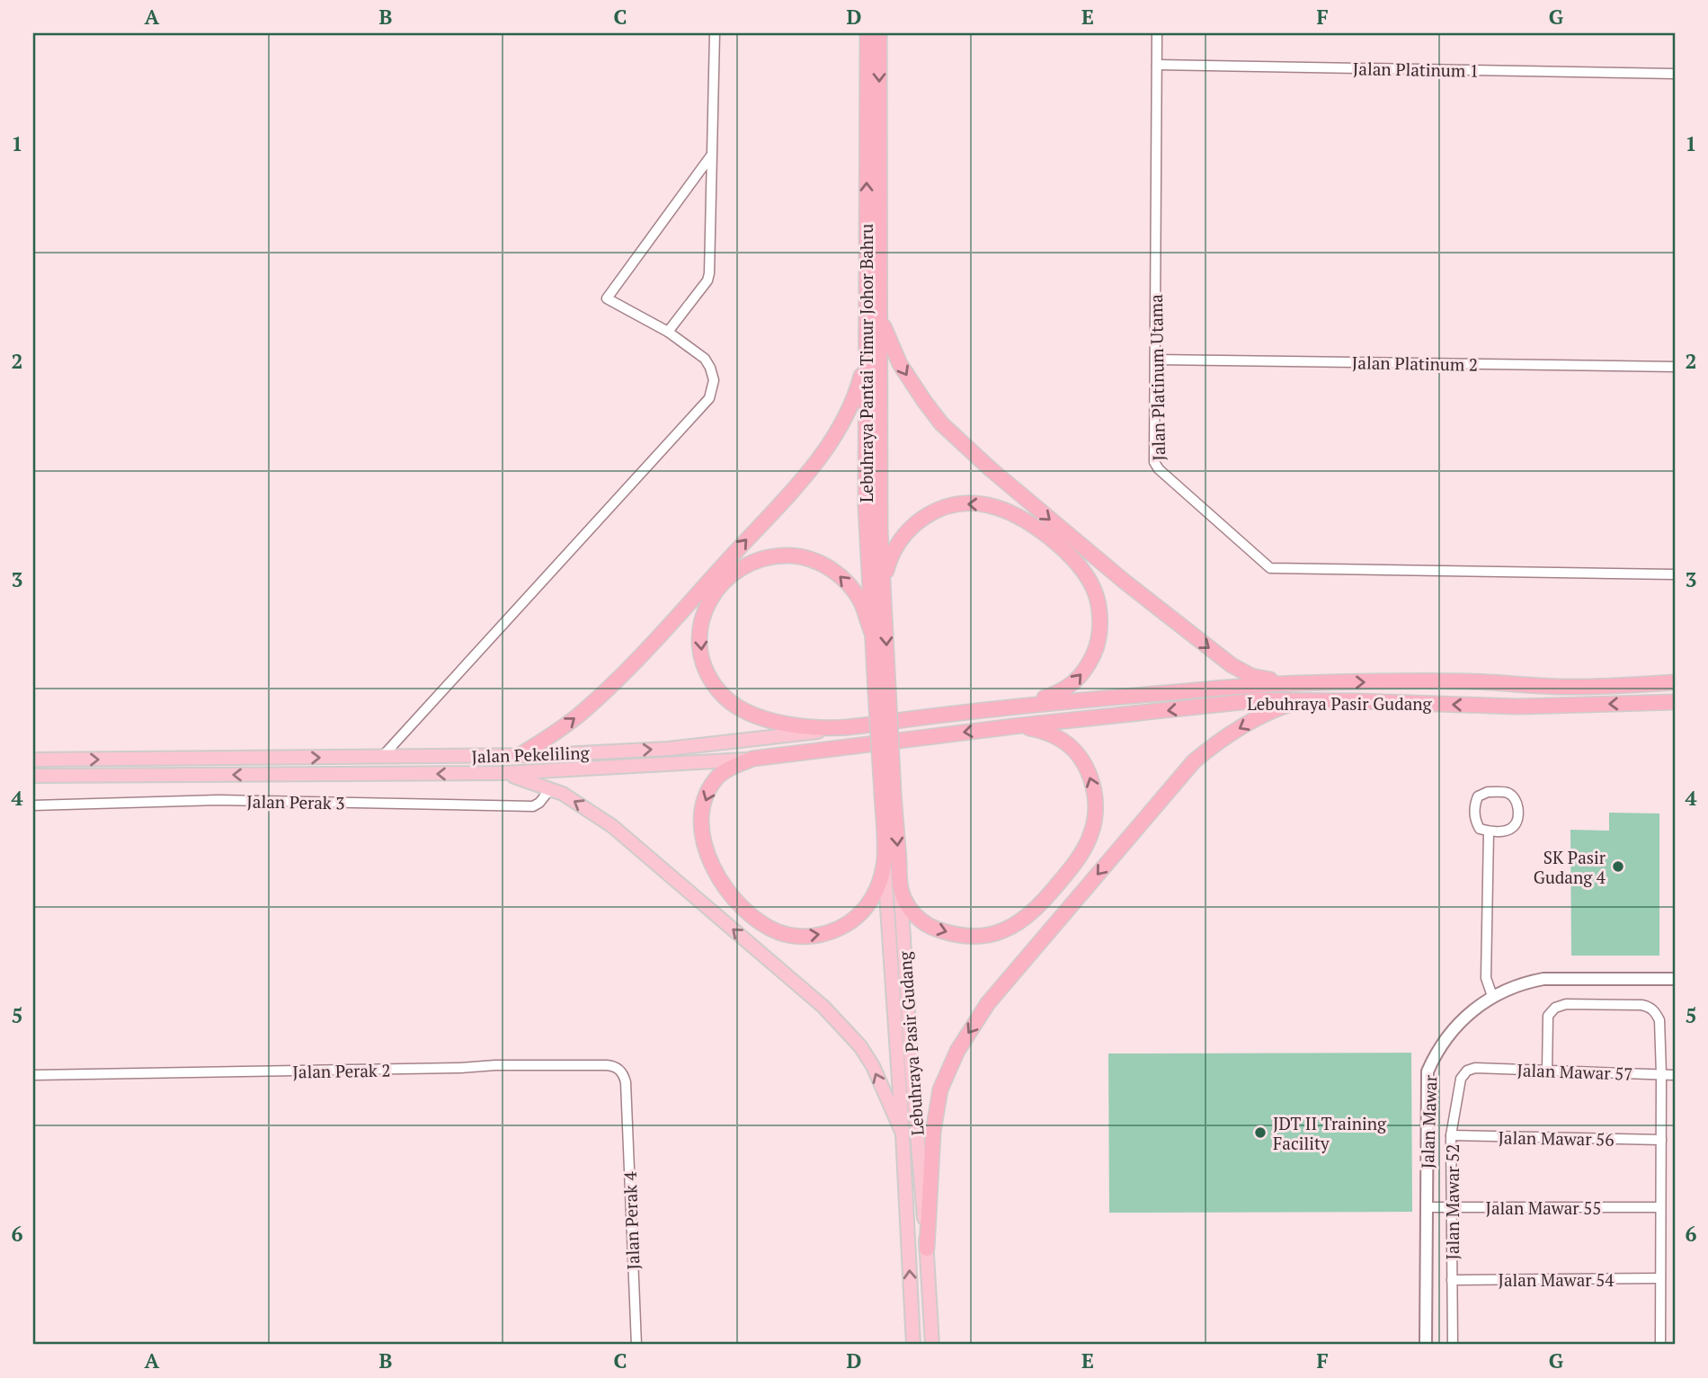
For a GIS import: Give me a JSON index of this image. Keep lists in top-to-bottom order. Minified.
{"streets":{"highway":["Lebuhraya Pantai Timur Johor Bahru","Lebuhraya Pasir Gudang","Jalan Pekeliling"],"street":["Jalan Platinum 1","Jalan Platinum 2","Jalan Platinum Utama","Jalan Perak 3","Jalan Perak 2","Jalan Mawar 57","Jalan Mawar","Jalan Mawar 56","Jalan Mawar 52","Jalan Mawar 55","Jalan Perak 4","Jalan Mawar 54"]},"crossings":[["Jalan Platinum 1","Jalan Platinum Utama"],["Lebuhraya Pantai Timur Johor Bahru","Lebuhraya Pasir Gudang"],["Jalan Platinum 2","Jalan Platinum Utama"],["Lebuhraya Pasir Gudang","Jalan Pekeliling"],["Jalan Perak 2","Jalan Perak 4"],["Jalan Mawar 57","Jalan Mawar 52"],["Jalan Mawar","Jalan Mawar 55"],["Jalan Mawar 56","Jalan Mawar 52"],["Jalan Mawar 52","Jalan Mawar 55"],["Jalan Mawar 52","Jalan Mawar 54"]],"places":["SK Pasir Gudang 4","JDT II Training Facility"],"grid":{"columns":["A","B","C","D","E","F","G"],"rows":["1","2","3","4","5","6"]}}
